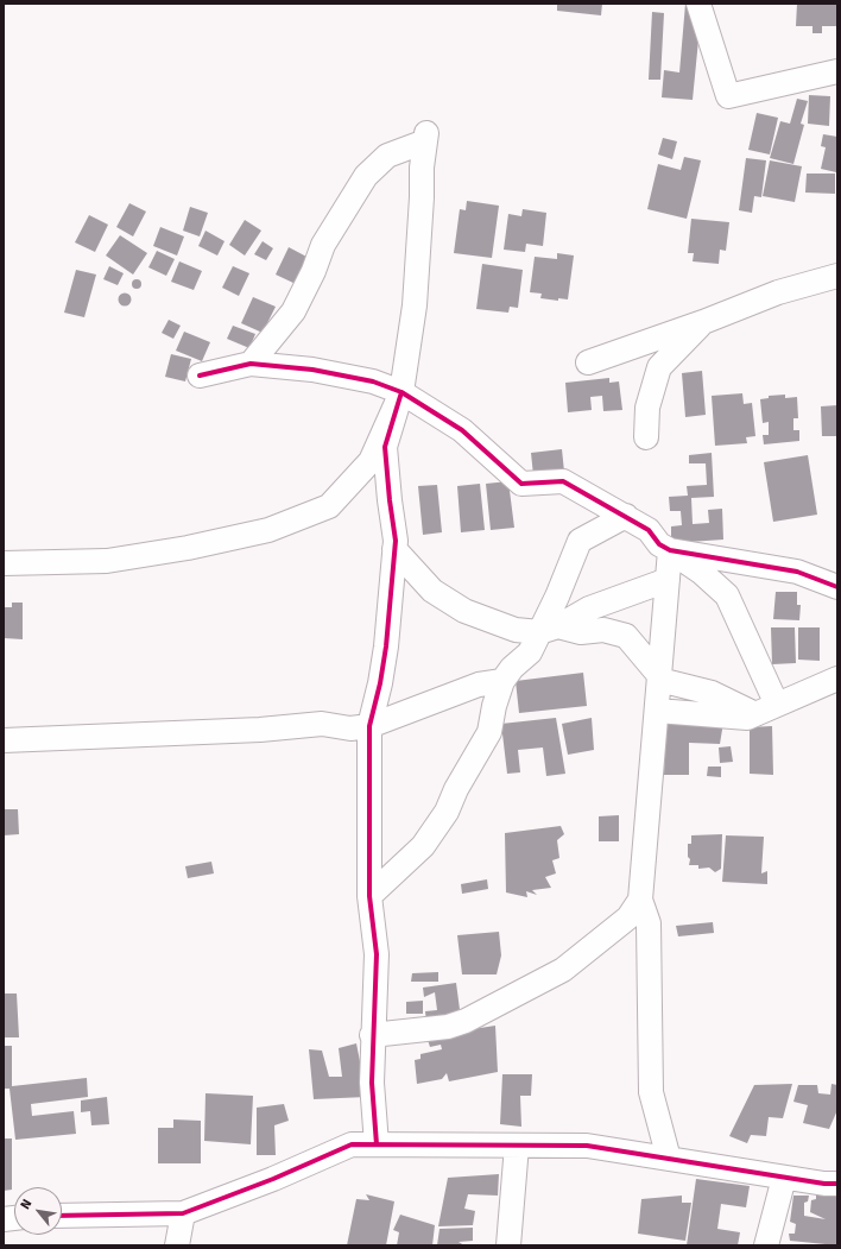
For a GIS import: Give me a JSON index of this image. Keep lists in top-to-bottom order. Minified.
{"north":"top left"}
